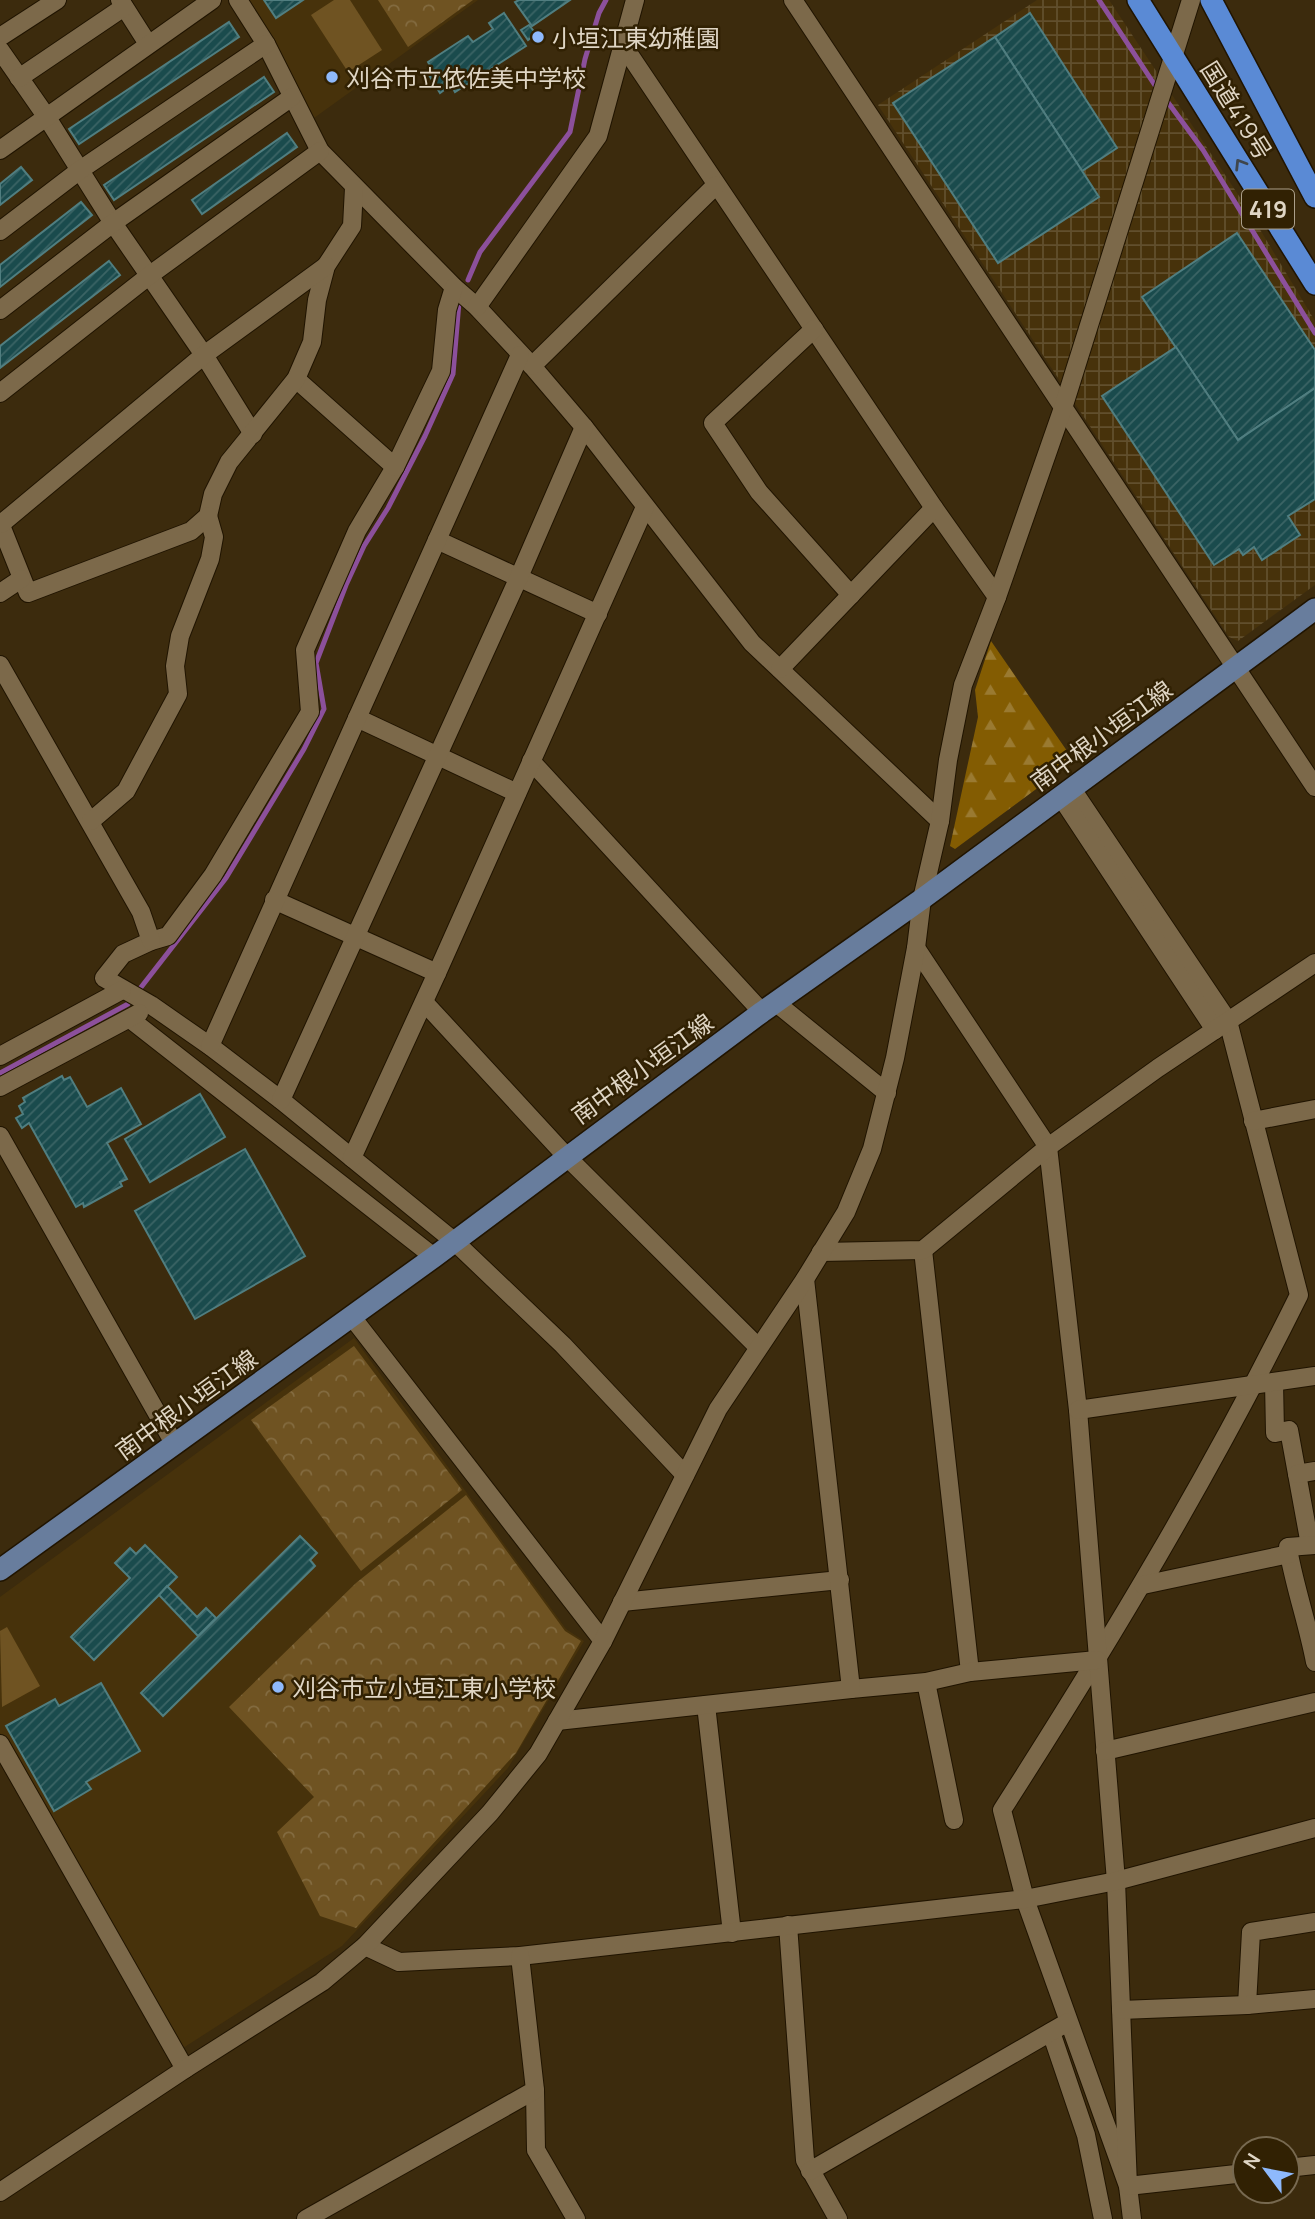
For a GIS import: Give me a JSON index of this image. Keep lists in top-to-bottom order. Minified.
{"streets":{"highway":["国道419号","419"],"main road":["南中根小垣江線"]},"places":["小垣江東幼稚園","刈谷市立依佐美中学校","刈谷市立小垣江東小学校"],"north":"top left"}
